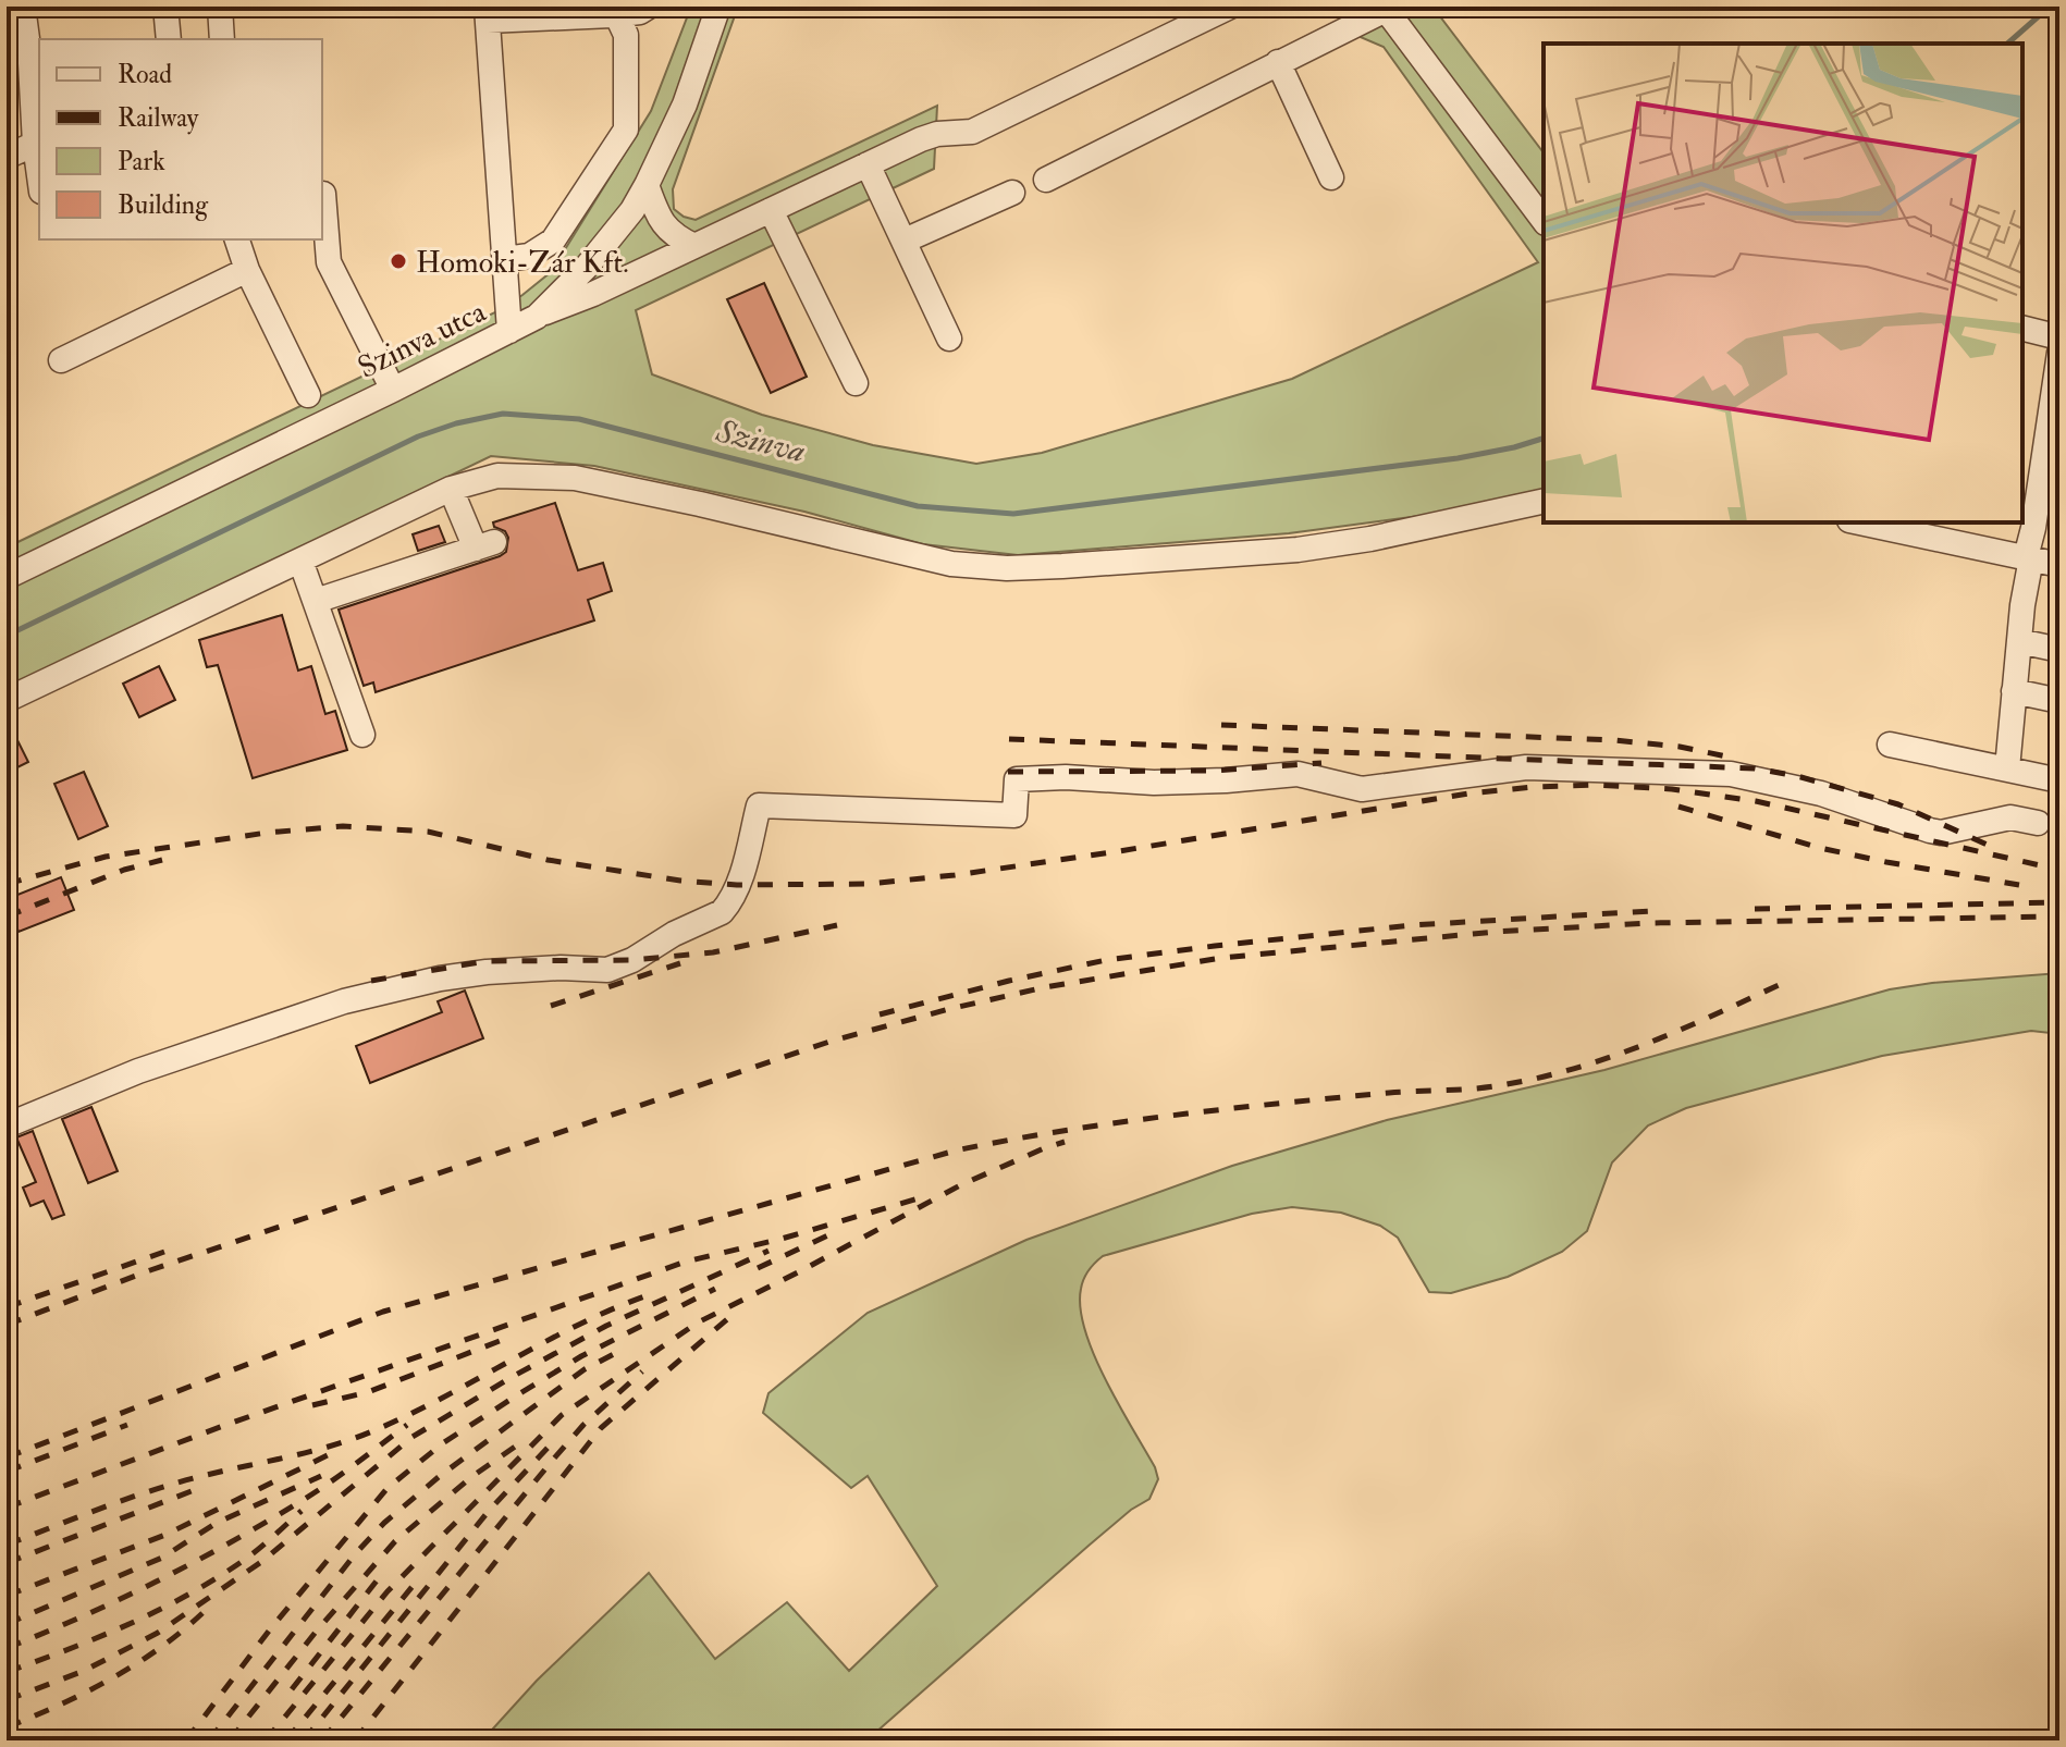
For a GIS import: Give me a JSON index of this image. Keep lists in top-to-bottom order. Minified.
{"streets":{"street":["Szinva utca"]},"water":["Szinva"],"places":["Homoki-Zár Kft."],"legend":["Road","Railway","Park","Building"]}
